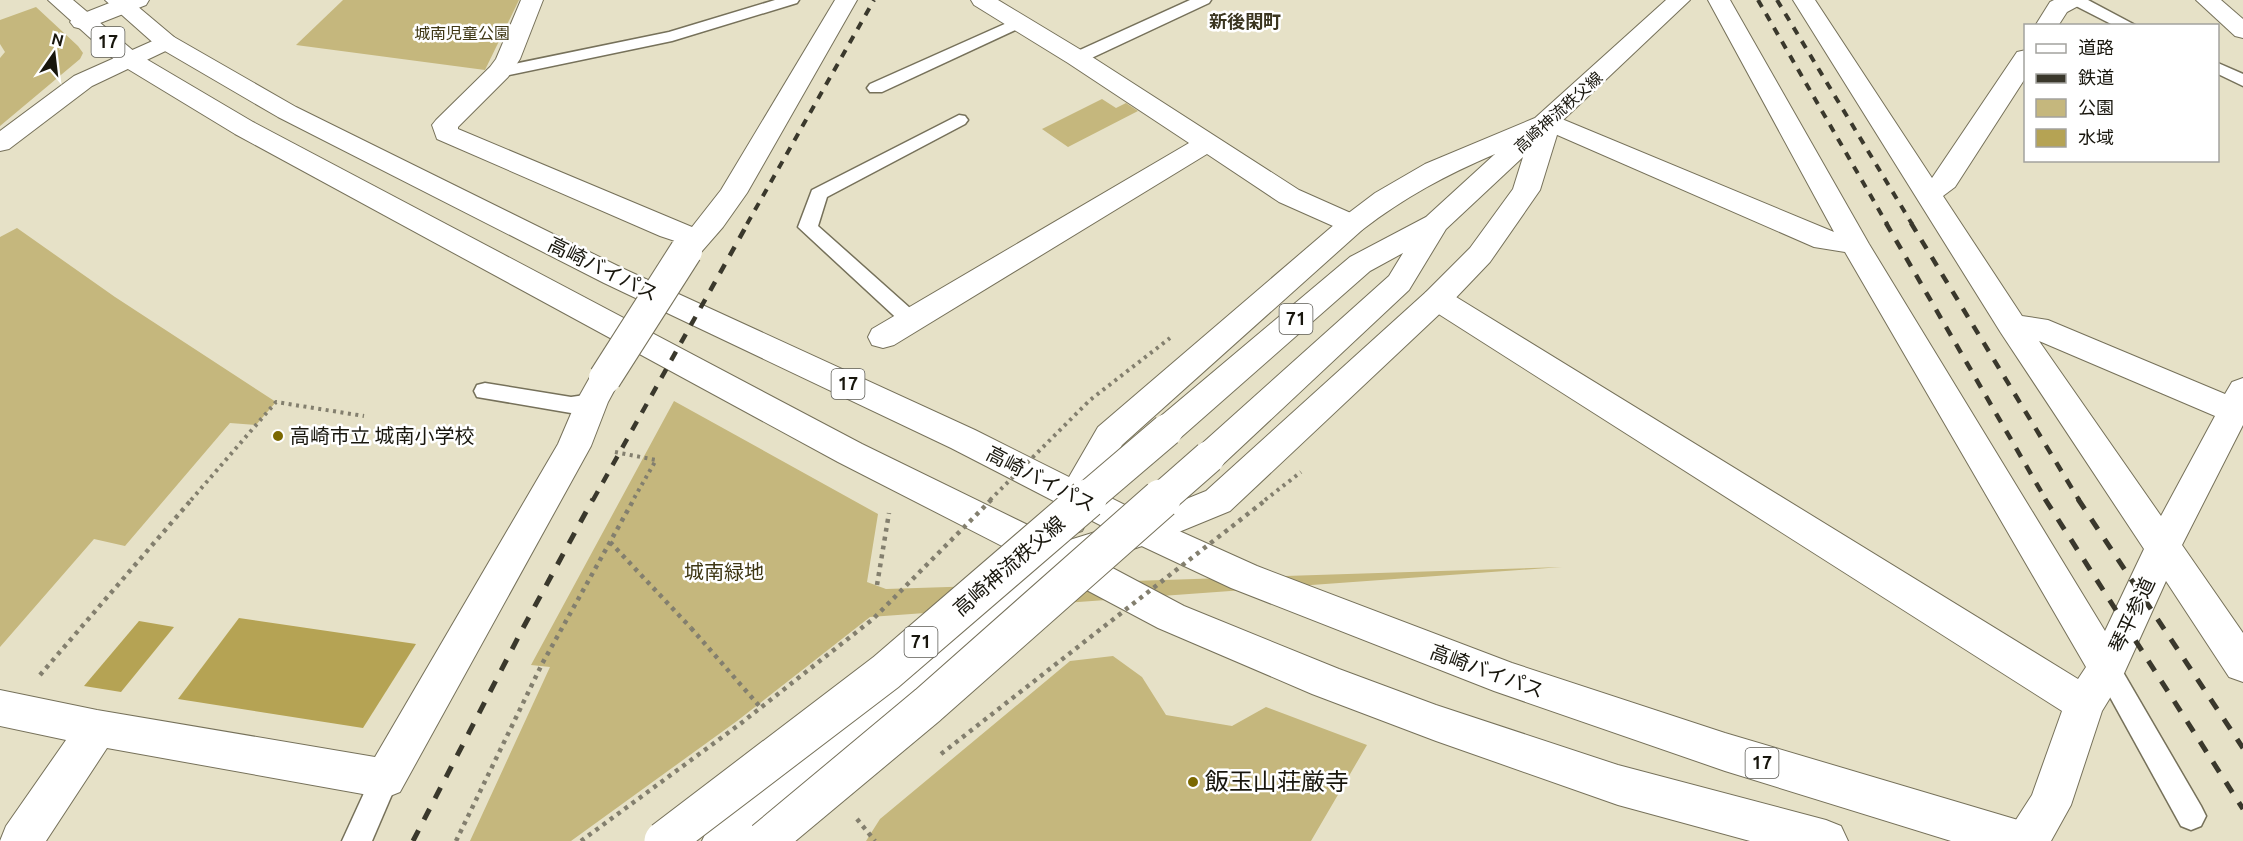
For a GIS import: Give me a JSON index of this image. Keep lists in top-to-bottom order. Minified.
{"streets":{"main road":["17","高崎神流秩父線","高崎バイパス","71","琴平参道"]},"crossings":[["17","71"],["高崎神流秩父線","71"],["高崎バイパス","71"]],"districts":["新後閑町"],"parks":["城南児童公園","城南緑地"],"places":["高崎市立 城南小学校","飯玉山荘厳寺"],"legend":["道路","鉄道","公園","水域"],"north":"top"}
